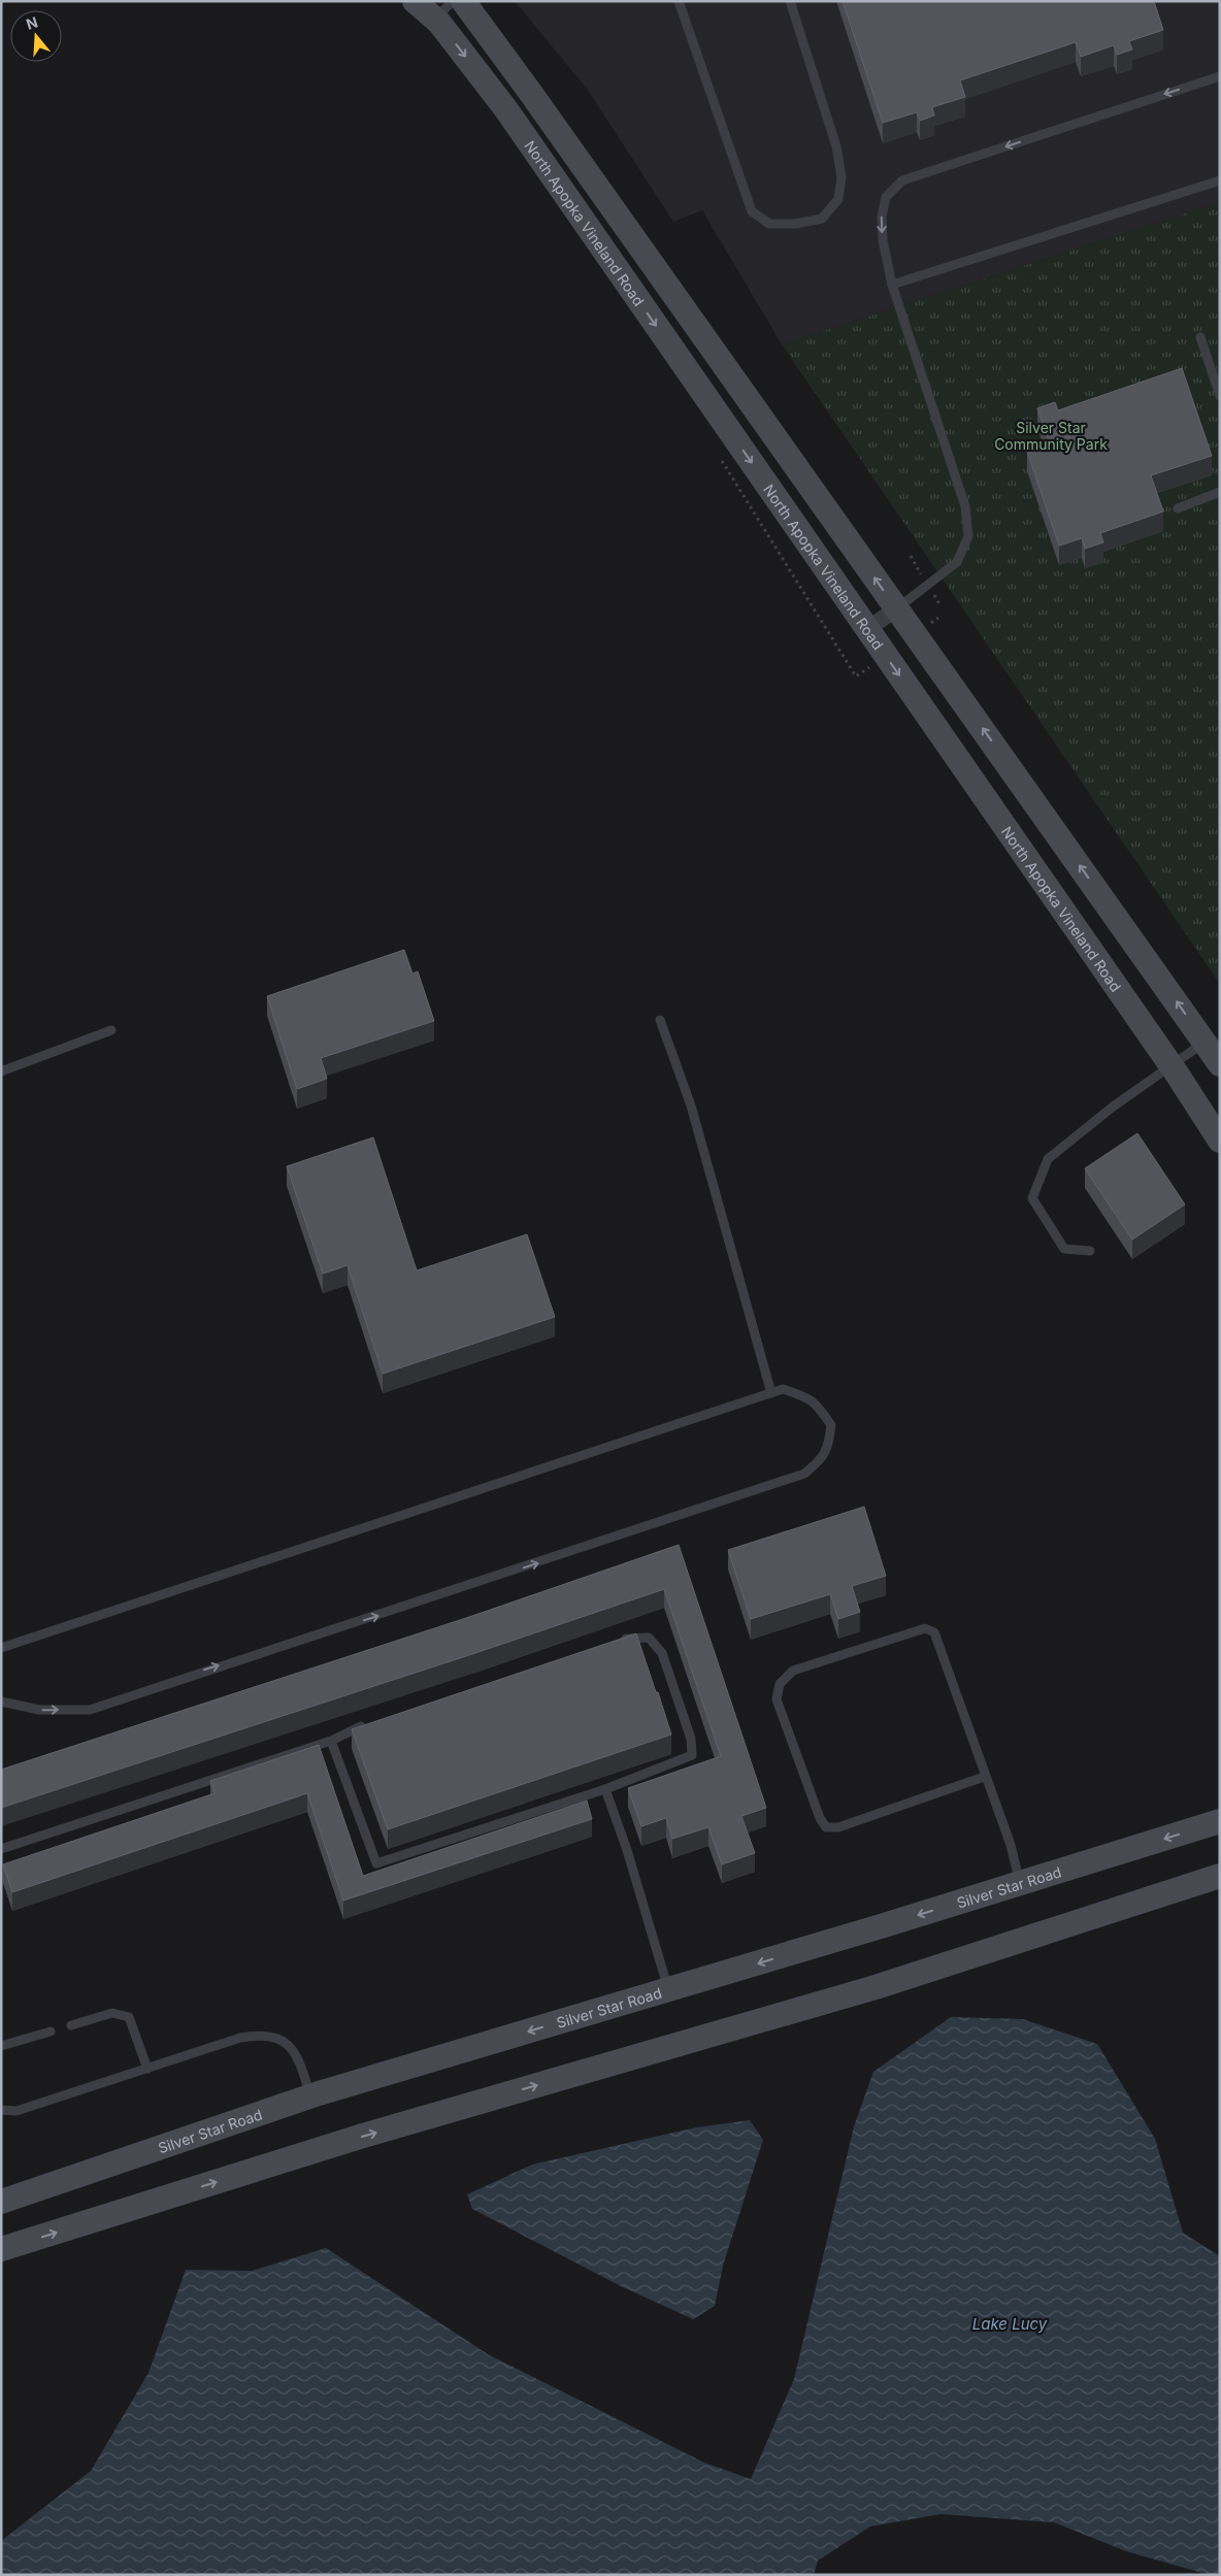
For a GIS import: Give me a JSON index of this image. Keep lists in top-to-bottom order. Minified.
{"streets":{"main road":["North Apopka Vineland Road","Silver Star Road"]},"water":["Lake Lucy"],"parks":["Silver Star Community Park"],"north":"top"}
